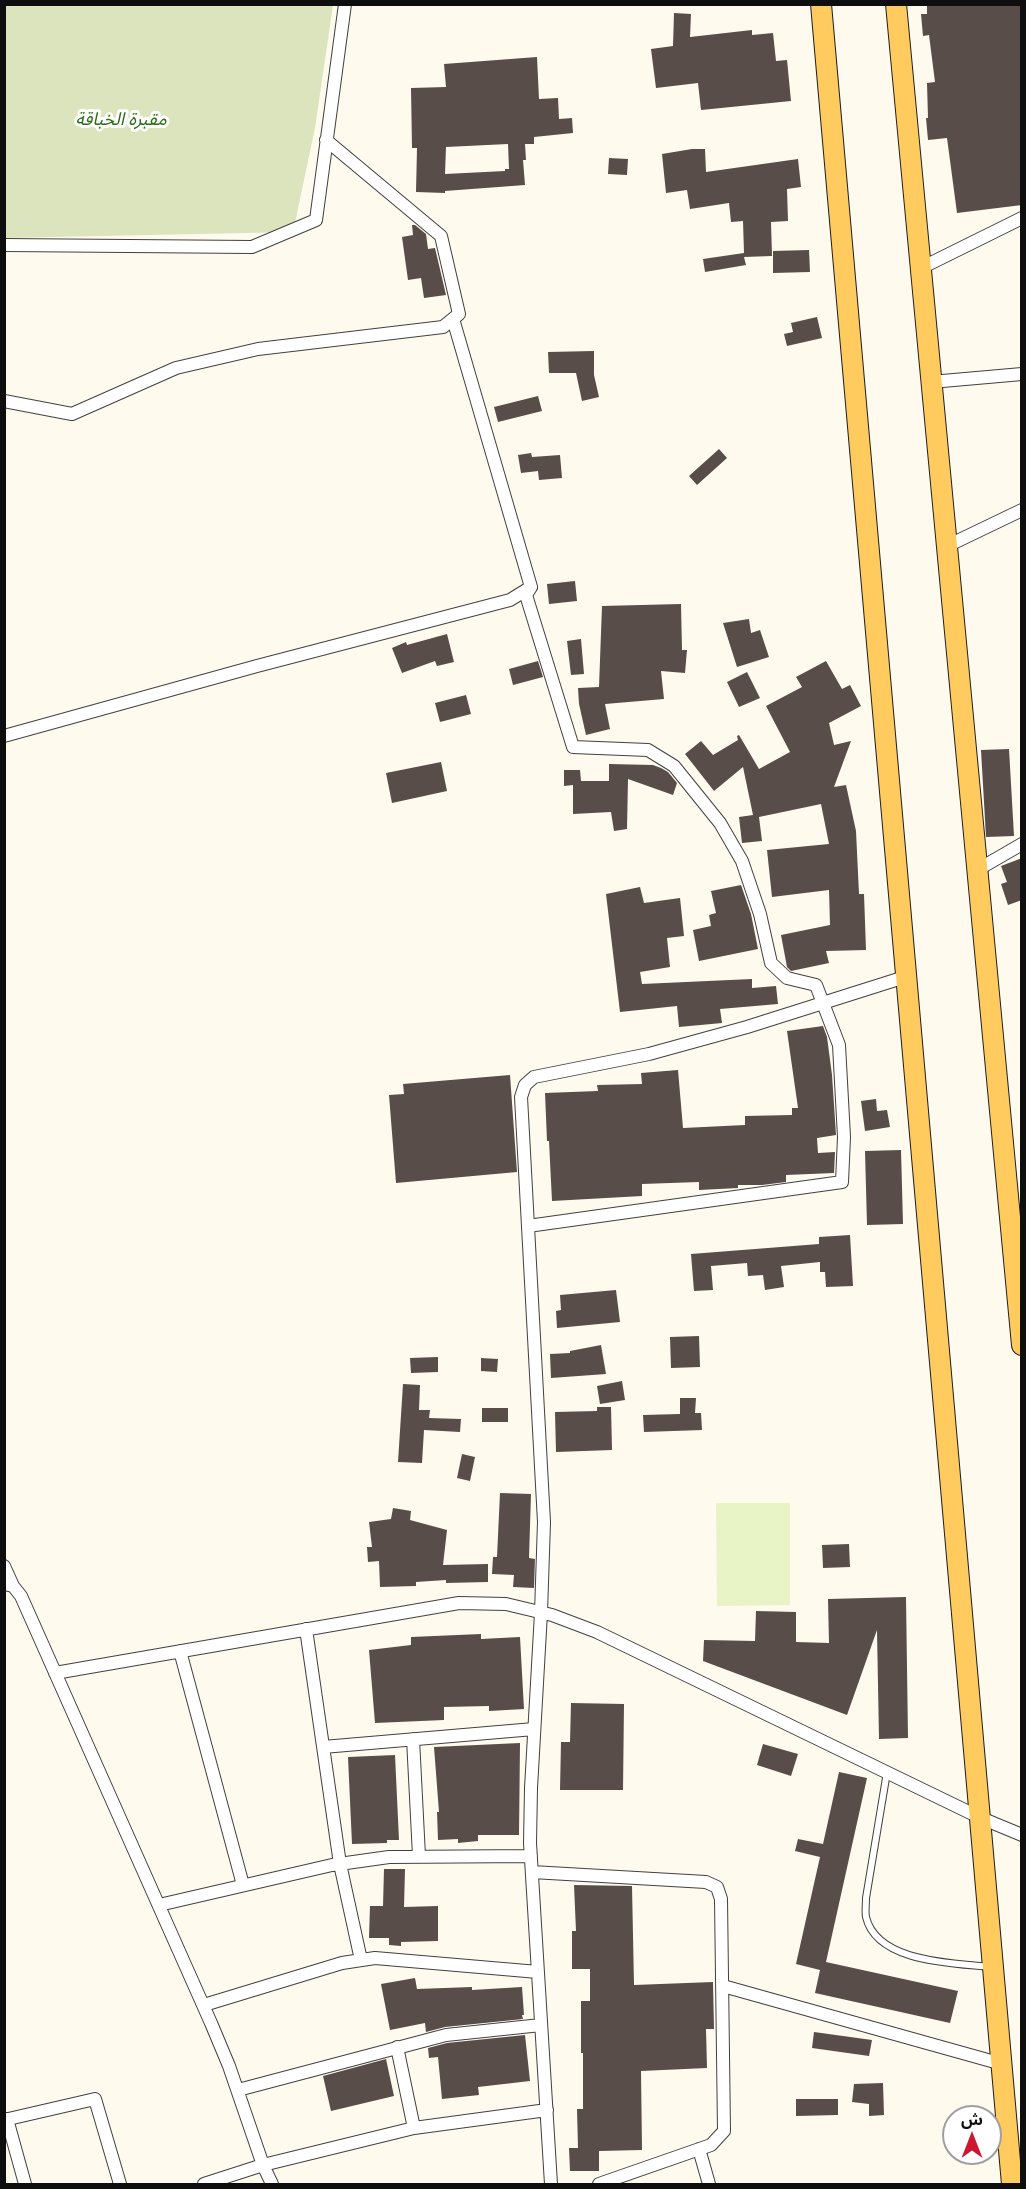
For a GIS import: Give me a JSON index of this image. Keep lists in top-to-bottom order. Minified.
{"parks":["مقبرة الخباقة"],"north":"top"}
